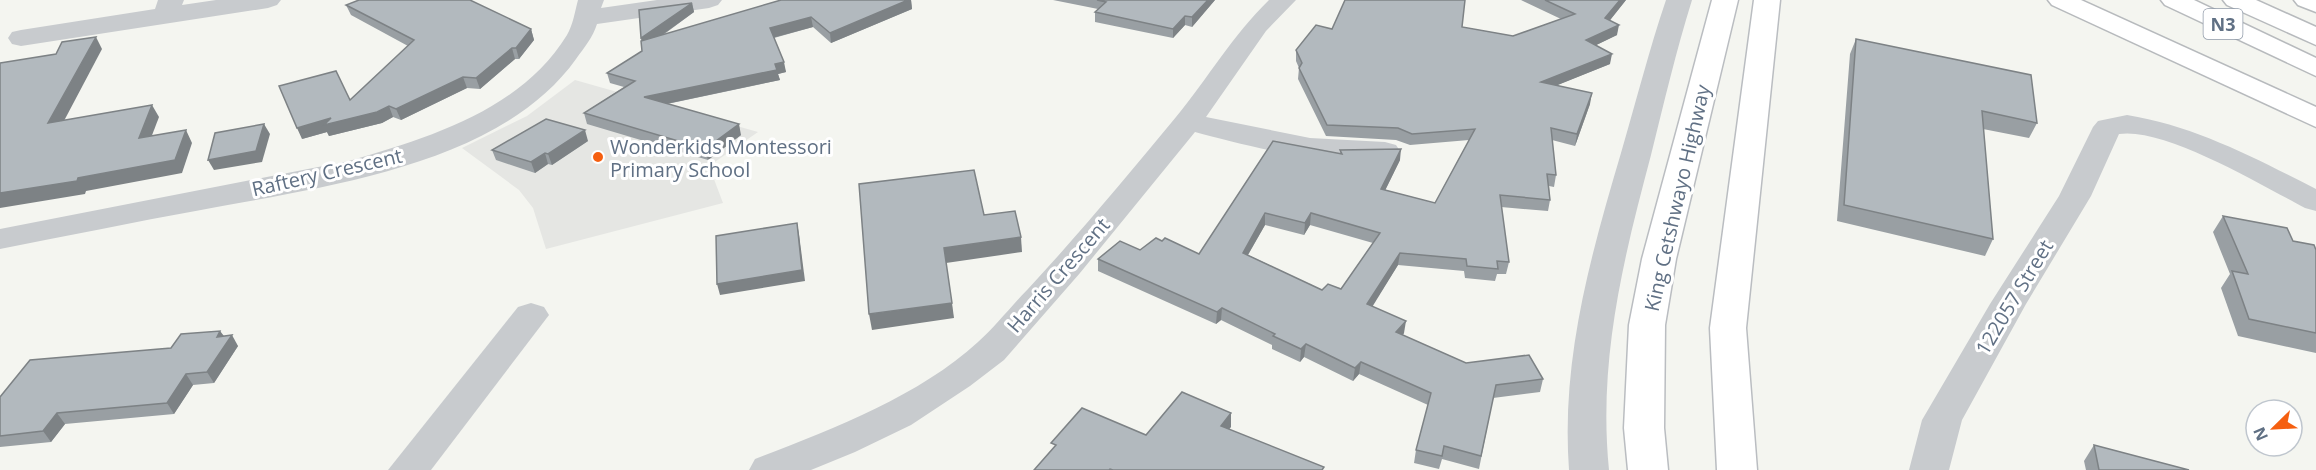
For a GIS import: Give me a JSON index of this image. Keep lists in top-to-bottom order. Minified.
{"streets":{"main road":["N3","King Cetshwayo Highway"],"street":["Raftery Crescent","Harris Crescent","122057 Street"]},"places":["Wonderkids Montessori Primary School"],"north":"bottom left"}
